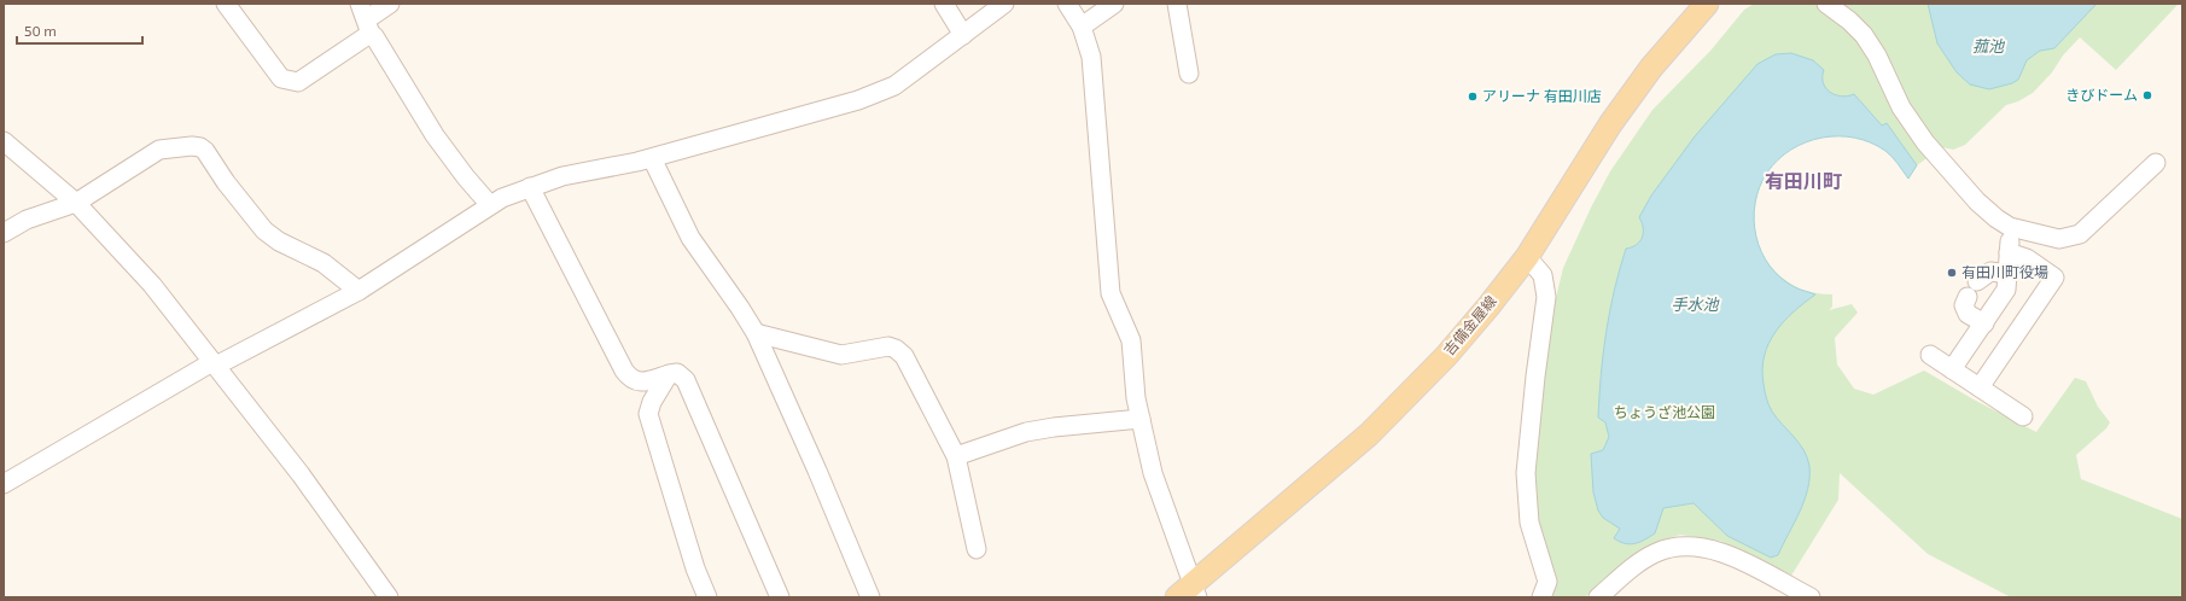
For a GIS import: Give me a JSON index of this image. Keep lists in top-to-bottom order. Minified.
{"streets":{"main road":["吉備金屋線"]},"districts":["有田川町"],"water":["菰池","手水池"],"parks":["ちょうざ池公園"],"places":["きびドーム","アリーナ 有田川店","有田川町役場"],"scale_bar":"50 m"}
